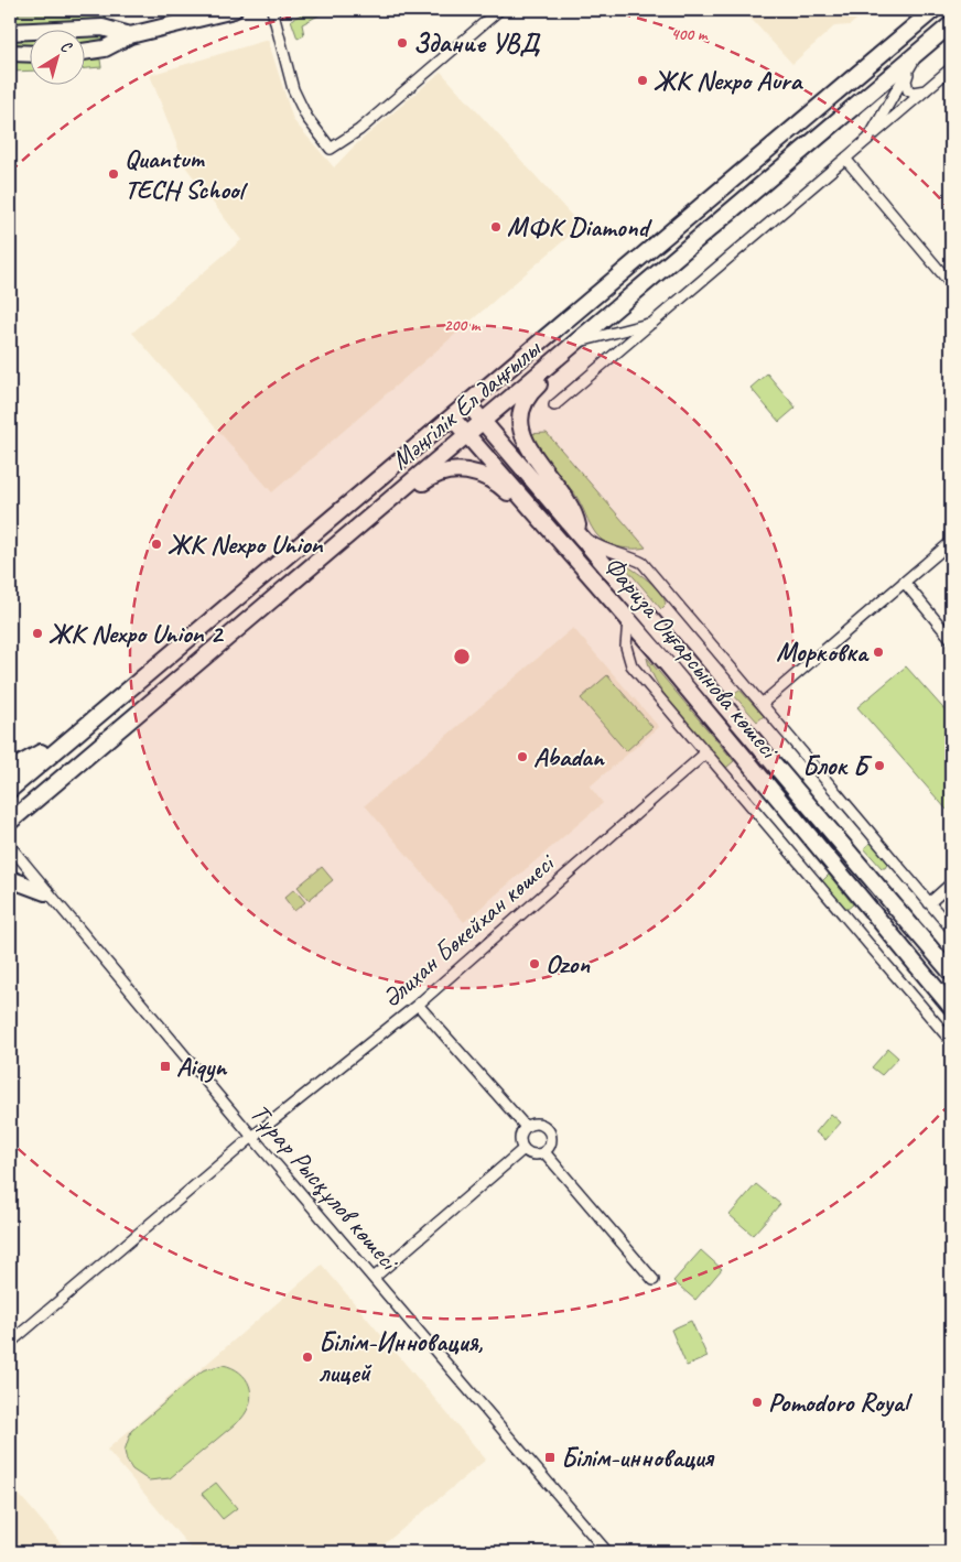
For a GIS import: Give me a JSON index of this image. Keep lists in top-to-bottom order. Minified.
{"streets":{"main road":["Мәңгілік Ел даңғылы","Фариза Оңғарсынова көшесі"],"street":["Әлихан Бөкейхан көшесі","Тұрар Рысқұлов көшесі"]},"crossings":[["Мәңгілік Ел даңғылы","Фариза Оңғарсынова көшесі"],["Әлихан Бөкейхан көшесі","Тұрар Рысқұлов көшесі"]],"places":{"other":["Здание УВД","ЖК Nexpo Aura","Quantum TECH School","МФК Diamond","ЖК Nexpo Union","ЖК Nexpo Union 2","Морковка","Abadan","Блок Б","Ozon","Білім-Инновация, лицей","Pomodoro Royal"],"transit":["Aiqyn","Білім-инновация"]},"north":"top right","rings":["400 m","200 m"]}
